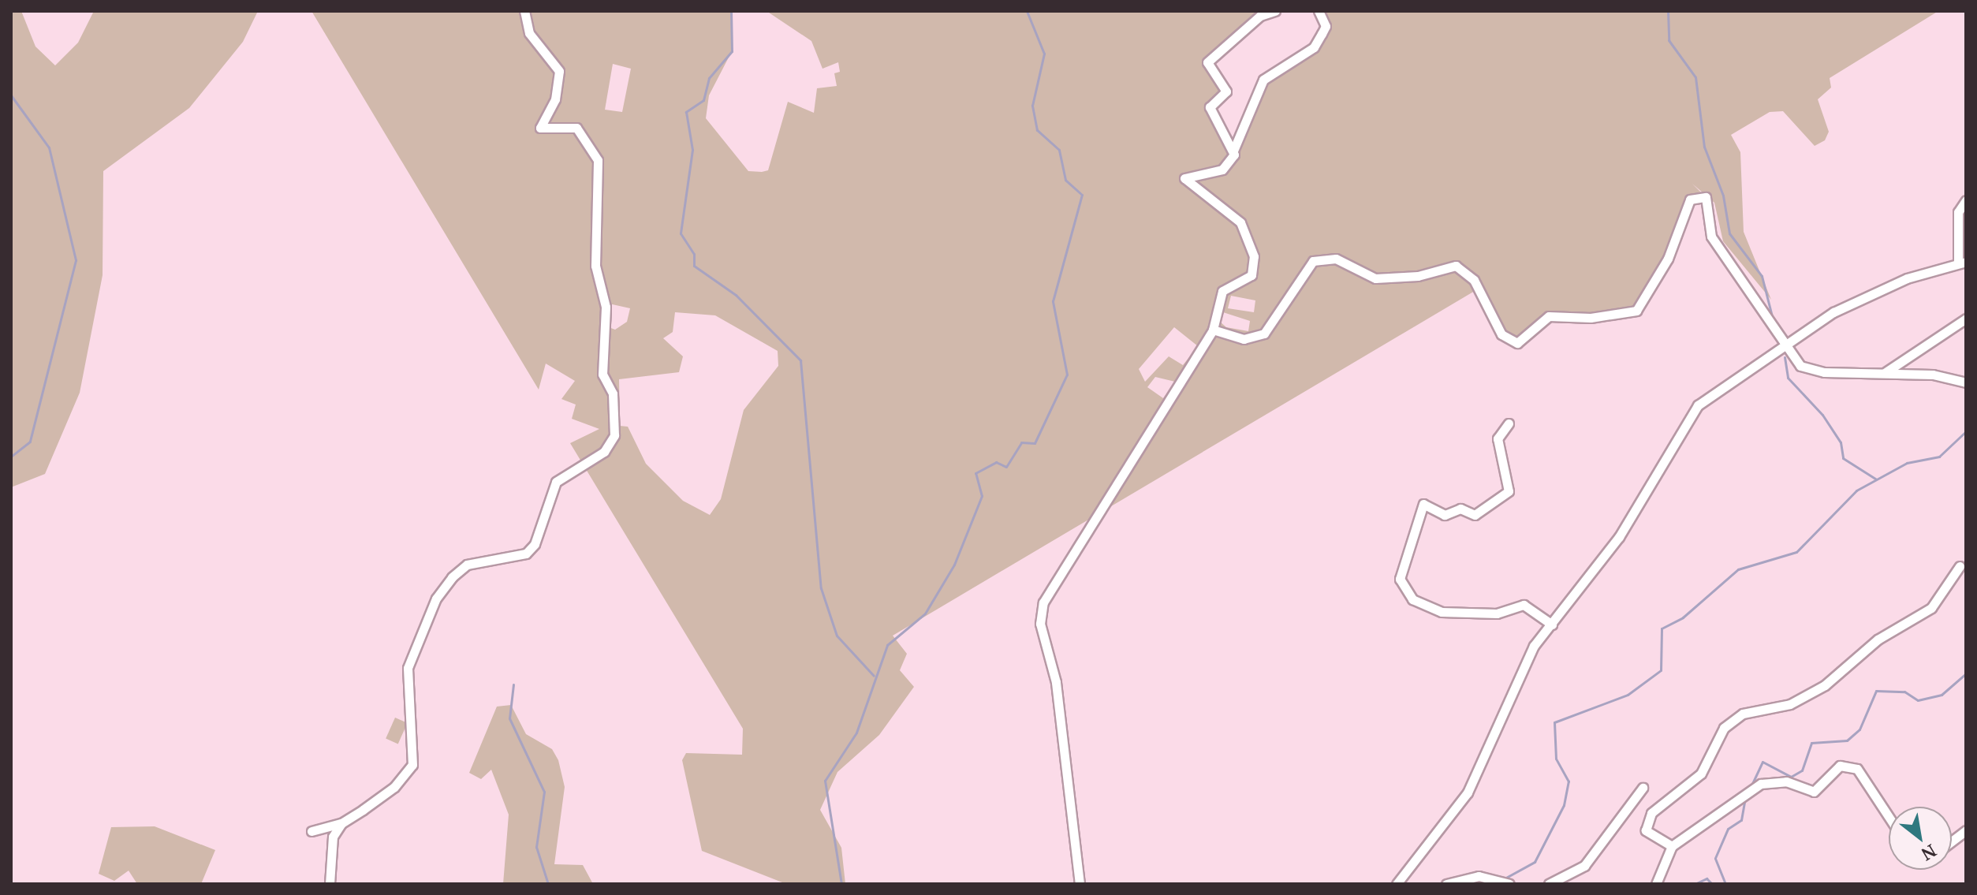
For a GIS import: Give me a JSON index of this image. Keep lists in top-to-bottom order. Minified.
{"north":"bottom right"}
